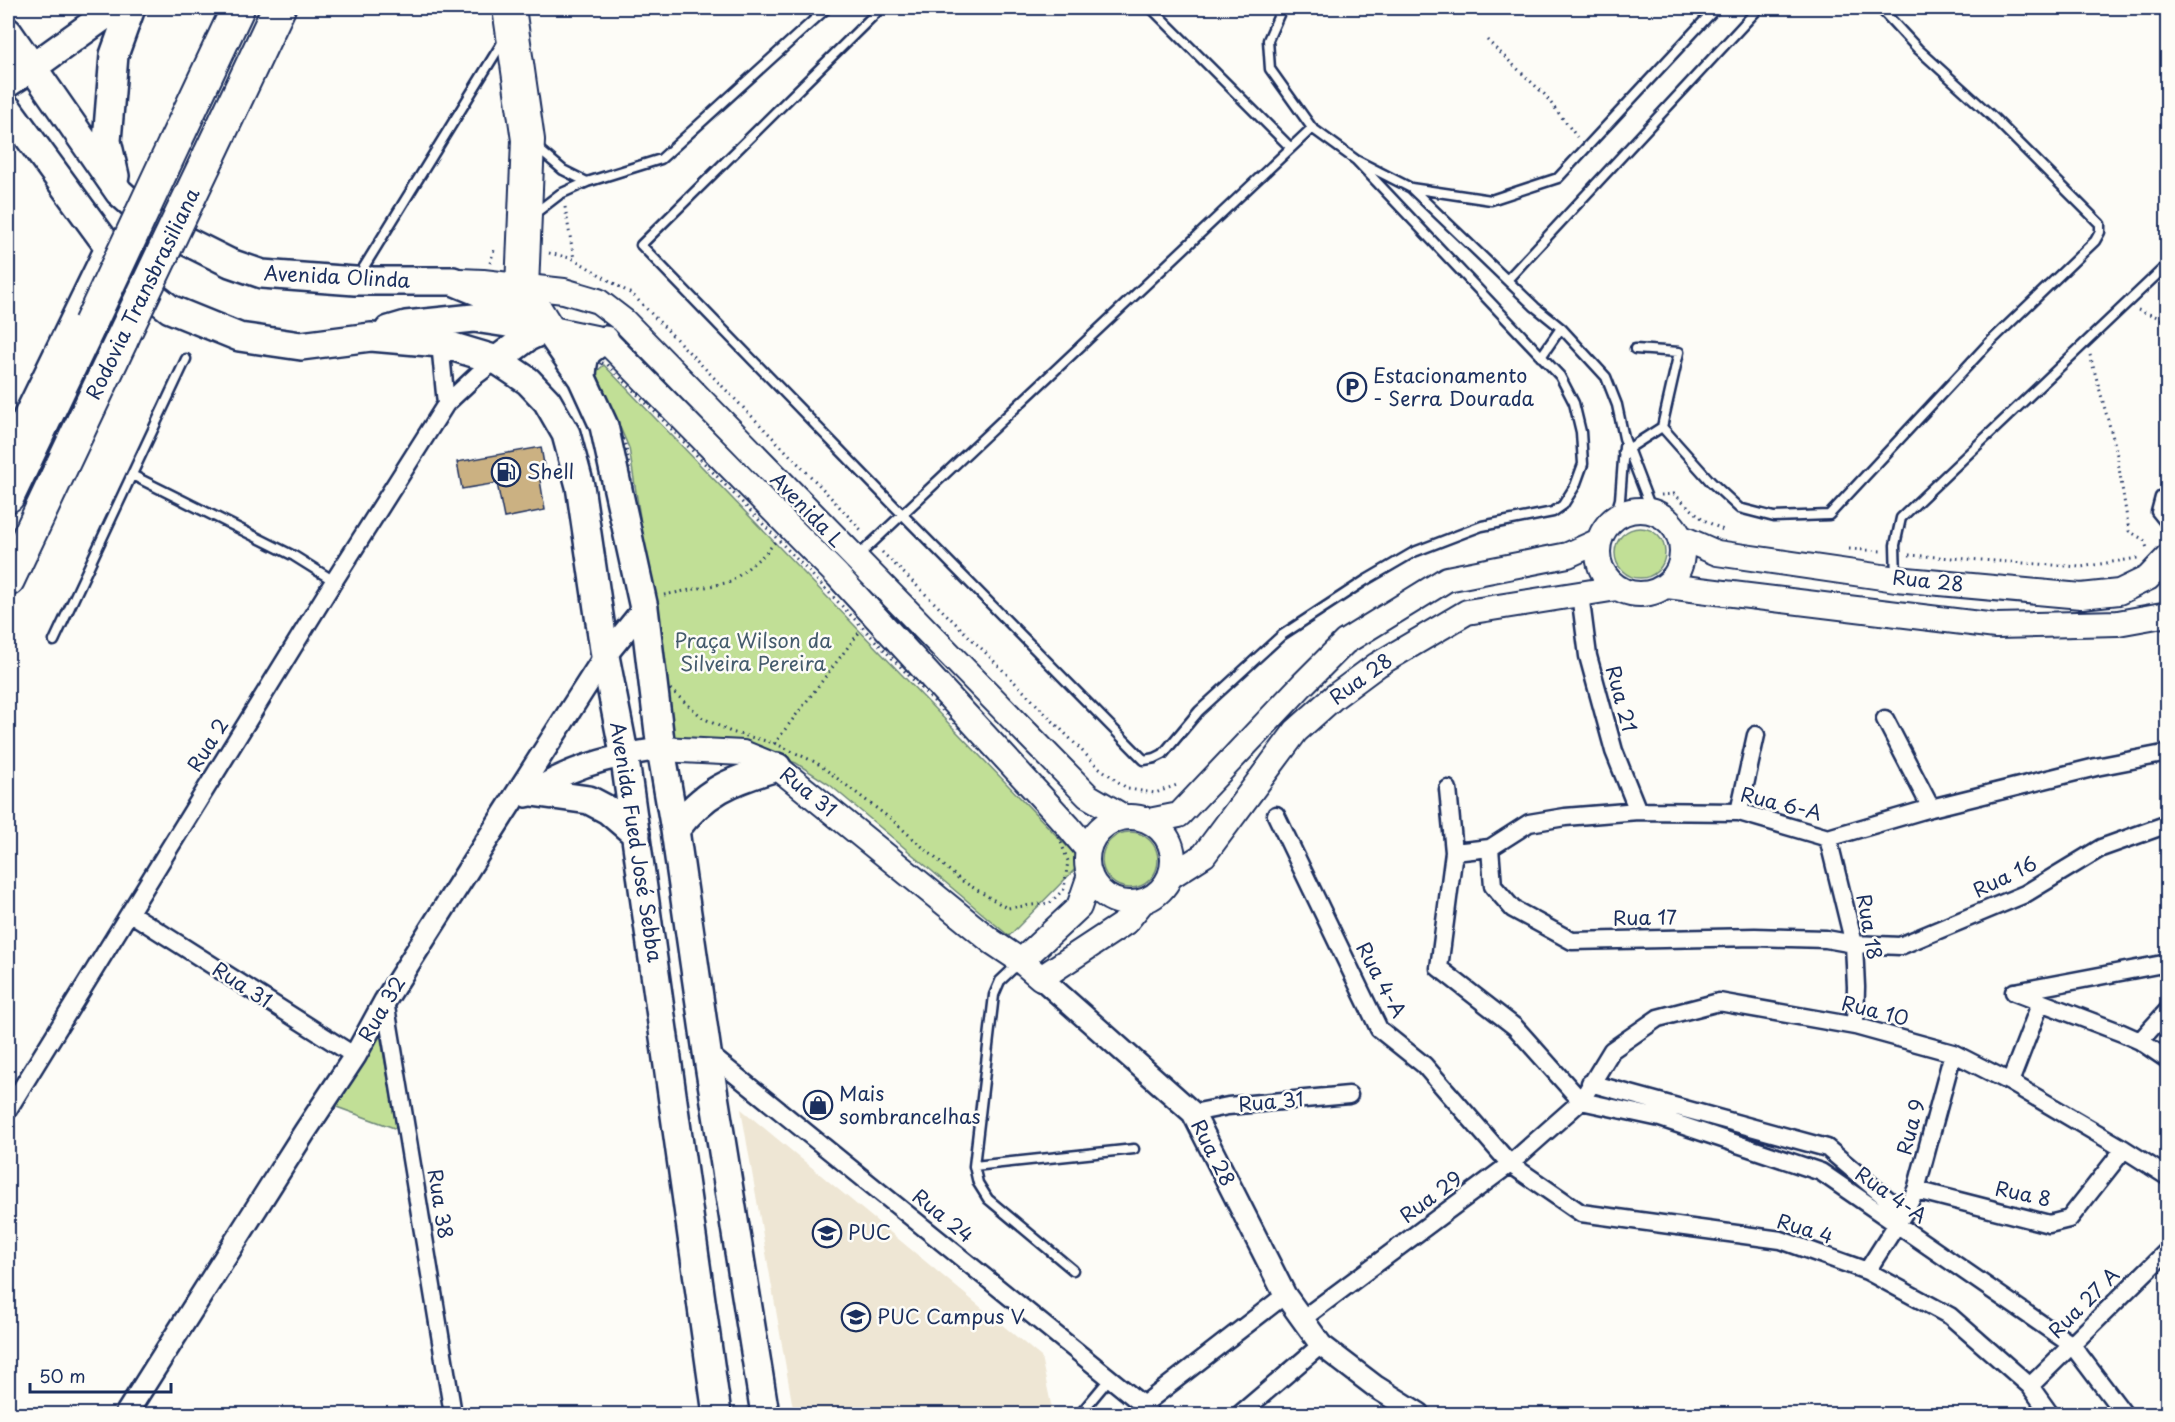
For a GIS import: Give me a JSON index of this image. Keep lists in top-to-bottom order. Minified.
{"streets":{"highway":["Rodovia Transbrasiliana"],"main road":["Avenida Olinda","Avenida L","Rua 28","Rua 31","Avenida Fued José Sebba"],"street":["Rua 21","Rua 2","Rua 6-A","Rua 16","Rua 17","Rua 18","Rua 4-A","Rua 32","Rua 10","Rua 9","Rua 8","Rua 29","Rua 38","Rua 24","Rua 4","Rua 27 A"]},"crossings":[["Avenida Olinda","Avenida L"],["Avenida Olinda","Avenida Fued José Sebba"],["Avenida L","Rua 28"],["Rua 28","Rua 21"],["Rua 28","Rua 31"],["Rua 28","Rua 29"],["Rua 21","Rua 6-A"],["Rua 2","Rua 31"],["Rua 2","Avenida Fued José Sebba"],["Rua 31","Avenida Fued José Sebba"],["Rua 31","Rua 32"],["Rua 6-A","Rua 17"],["Rua 6-A","Rua 18"],["Avenida Fued José Sebba","Rua 32"],["Avenida Fued José Sebba","Rua 24"],["Rua 16","Rua 17"],["Rua 16","Rua 18"],["Rua 17","Rua 18"],["Rua 18","Rua 10"],["Rua 4-A","Rua 10"],["Rua 4-A","Rua 9"],["Rua 4-A","Rua 29"],["Rua 4-A","Rua 4"],["Rua 4-A","Rua 27 A"],["Rua 32","Rua 38"],["Rua 10","Rua 9"],["Rua 10","Rua 8"],["Rua 10","Rua 29"],["Rua 9","Rua 8"],["Rua 9","Rua 4"],["Rua 29","Rua 4"],["Rua 4","Rua 27 A"]],"parks":["Praça Wilson da Silveira Pereira"],"places":{"parking":["Estacionamento - Serra Dourada"],"fuel station":["Shell"],"shop":["Mais sombrancelhas"],"school or university":["PUC","PUC Campus V"]},"scale_bar":"50 m"}
